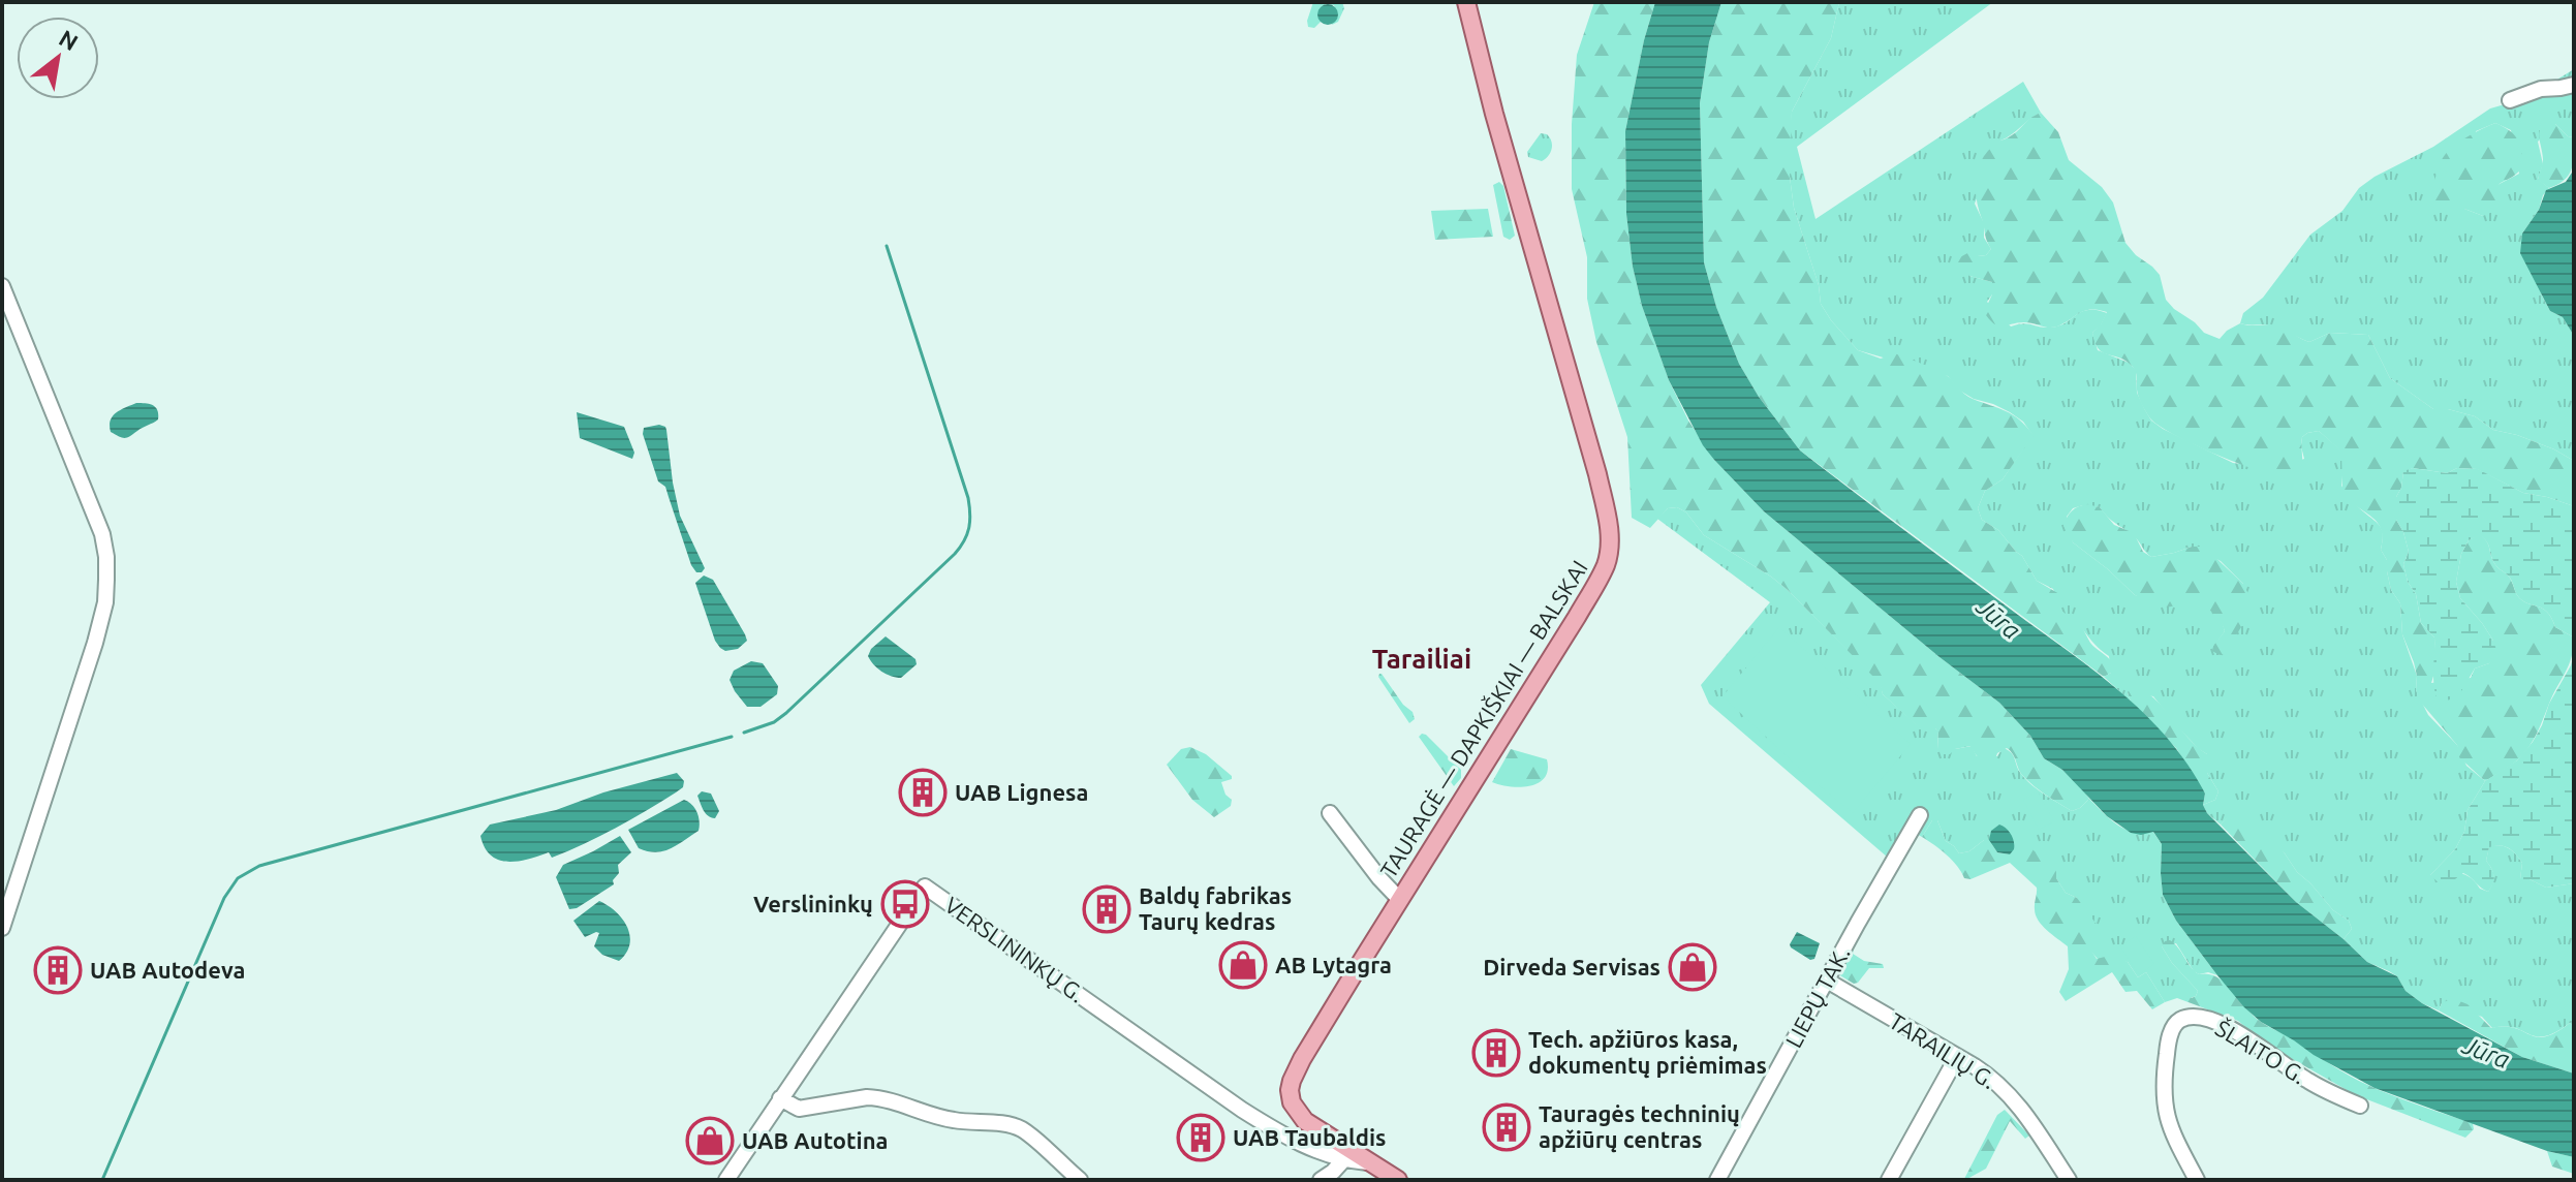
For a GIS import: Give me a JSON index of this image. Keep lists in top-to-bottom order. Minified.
{"streets":{"main road":["TAURAGĖ — DAPKIŠKIAI — BALSKAI"],"street":["VERSLININKŲ G.","LIEPŲ TAK.","TARAILIŲ G.","ŠLAITO G."]},"crossings":[["TAURAGĖ — DAPKIŠKIAI — BALSKAI","VERSLININKŲ G."],["LIEPŲ TAK.","TARAILIŲ G."]],"districts":["Tarailiai"],"water":["Jūra"],"places":{"building":["UAB Lignesa","Baldų fabrikas Taurų kedras","UAB Autodeva","Tech. apžiūros kasa, dokumentų priėmimas","Tauragės techninių apžiūrų centras","UAB Taubaldis"],"bus stop":["Verslininkų"],"shop":["AB Lytagra","Dirveda Servisas","UAB Autotina"]},"north":"top right"}
